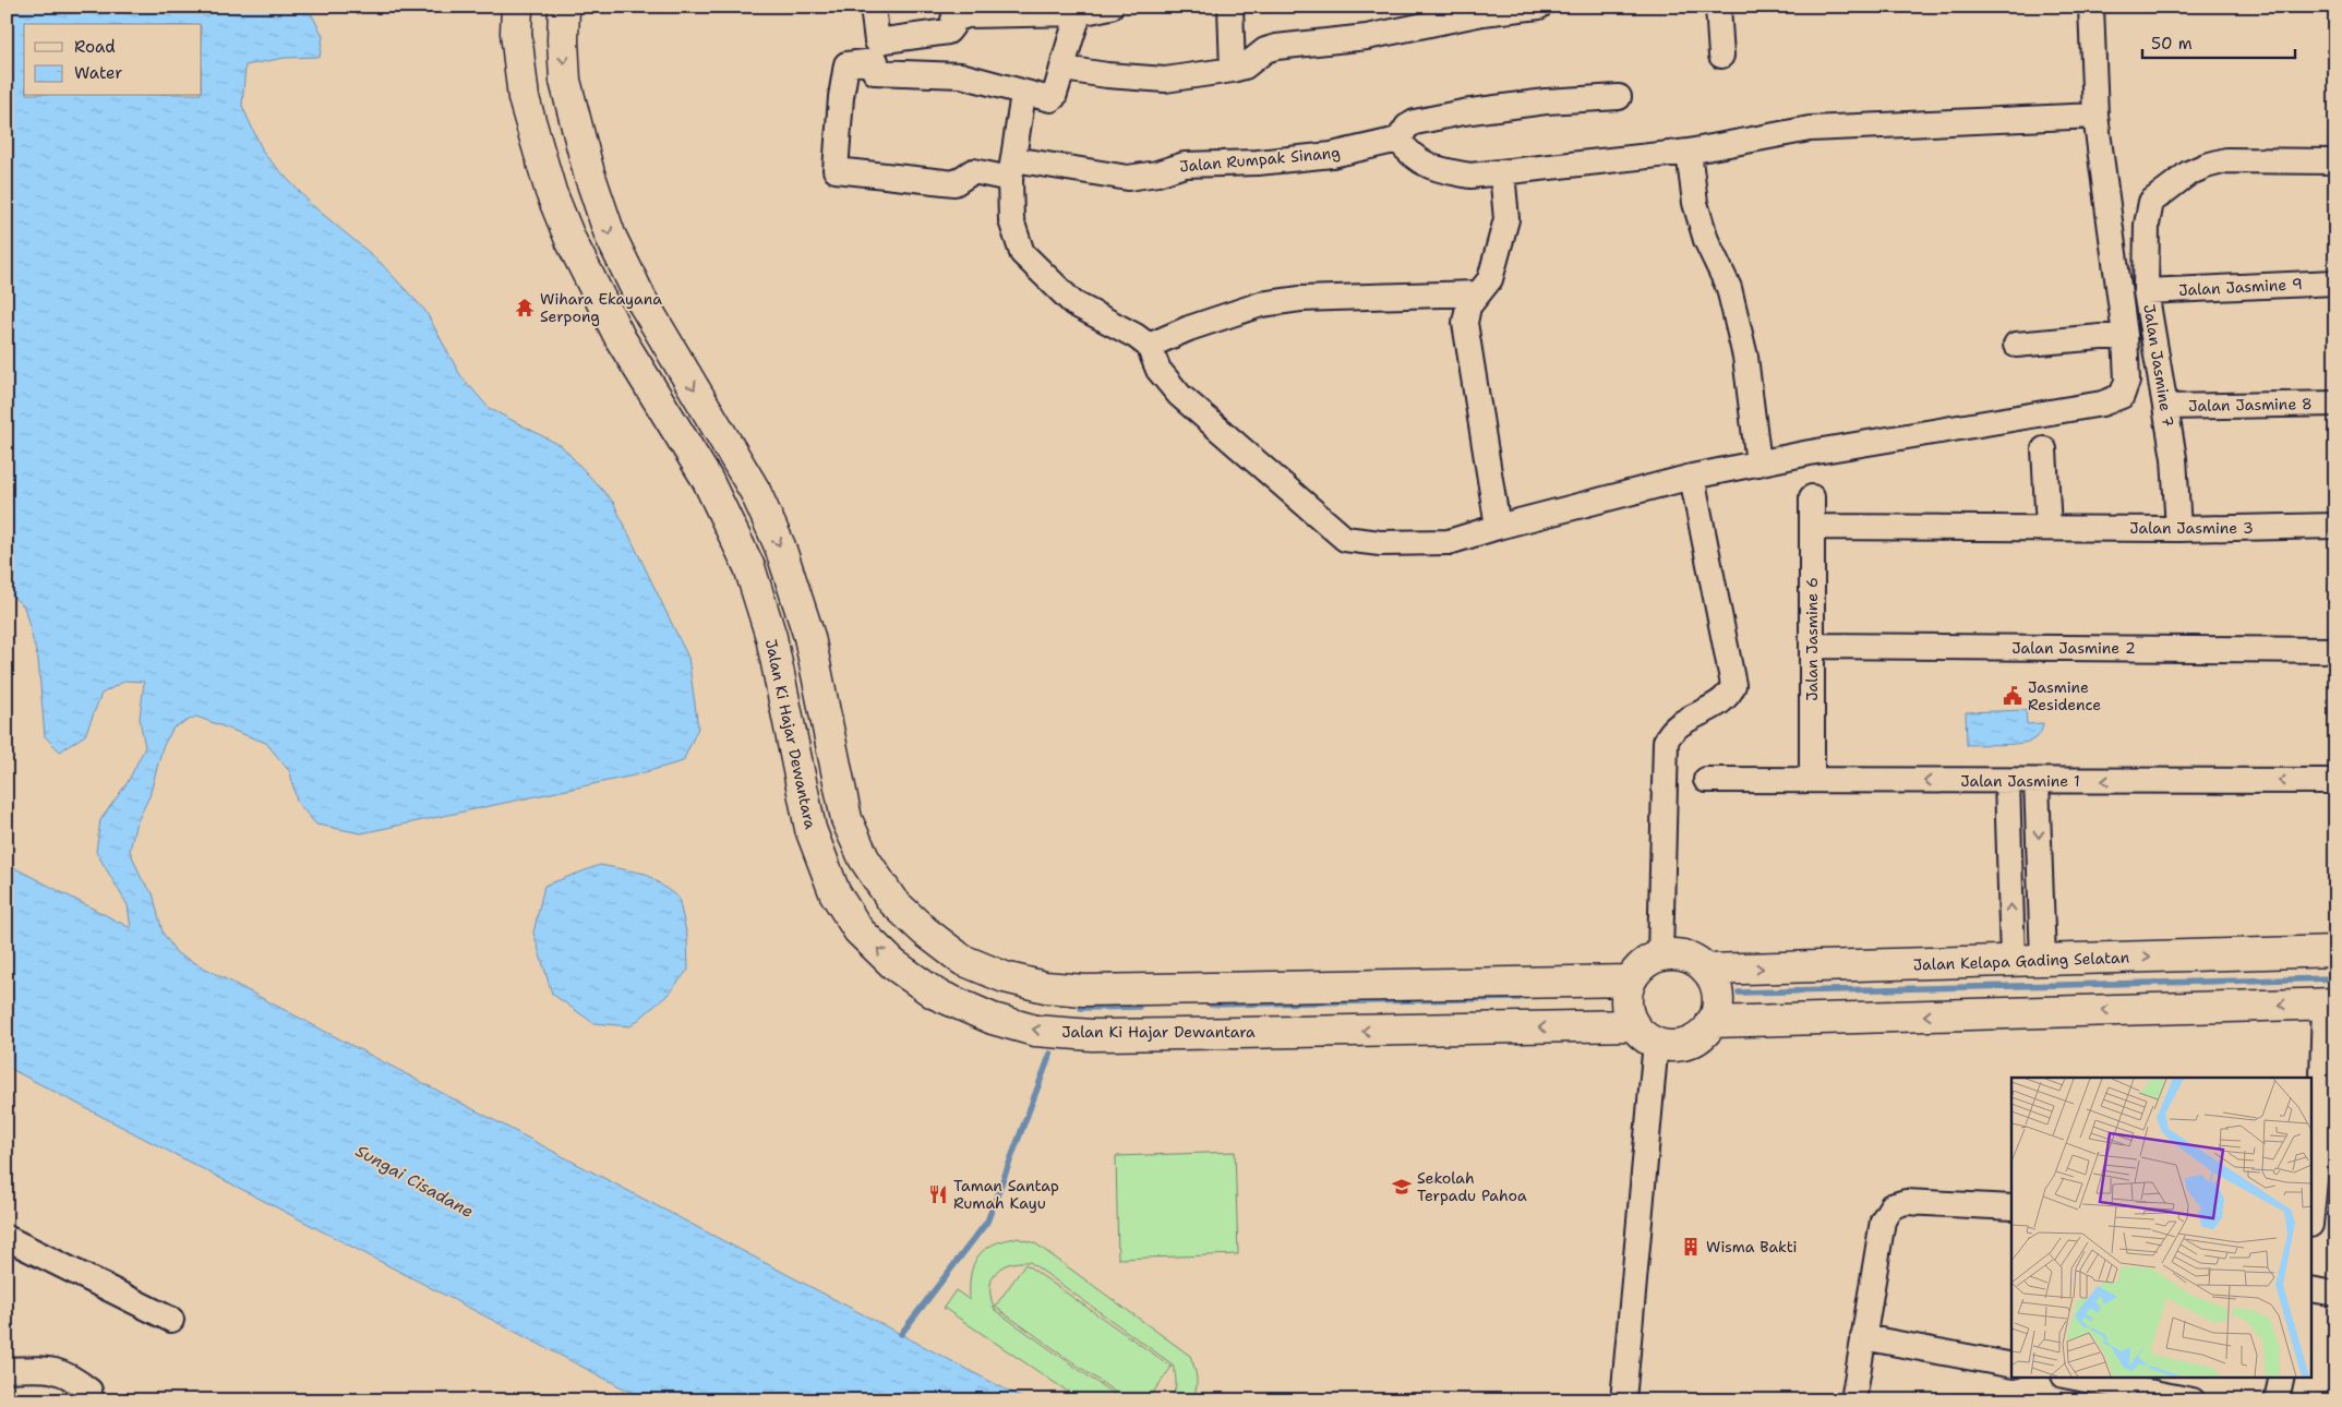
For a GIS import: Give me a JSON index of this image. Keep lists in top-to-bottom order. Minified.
{"streets":{"street":["Jalan Rumpak Sinang","Jalan Jasmine 9","Jalan Jasmine 7","Jalan Jasmine 8","Jalan Jasmine 3","Jalan Jasmine 6","Jalan Jasmine 2","Jalan Ki Hajar Dewantara","Jalan Jasmine 1","Jalan Kelapa Gading Selatan"]},"crossings":[["Jalan Jasmine 9","Jalan Jasmine 7"],["Jalan Jasmine 7","Jalan Jasmine 8"],["Jalan Jasmine 7","Jalan Jasmine 3"],["Jalan Jasmine 3","Jalan Jasmine 6"],["Jalan Jasmine 6","Jalan Jasmine 2"],["Jalan Jasmine 6","Jalan Jasmine 1"],["Jalan Ki Hajar Dewantara","Jalan Kelapa Gading Selatan"]],"one_way":["Jalan Ki Hajar Dewantara","Jalan Jasmine 1"],"water":["Sungai Cisadane"],"places":{"temple":["Wihara Ekayana Serpong"],"public building":["Jasmine Residence"],"school or university":["Sekolah Terpadu Pahoa"],"restaurant":["Taman Santap Rumah Kayu"],"building":["Wisma Bakti"]},"legend":["Road","Water"],"scale_bar":"50 m"}
